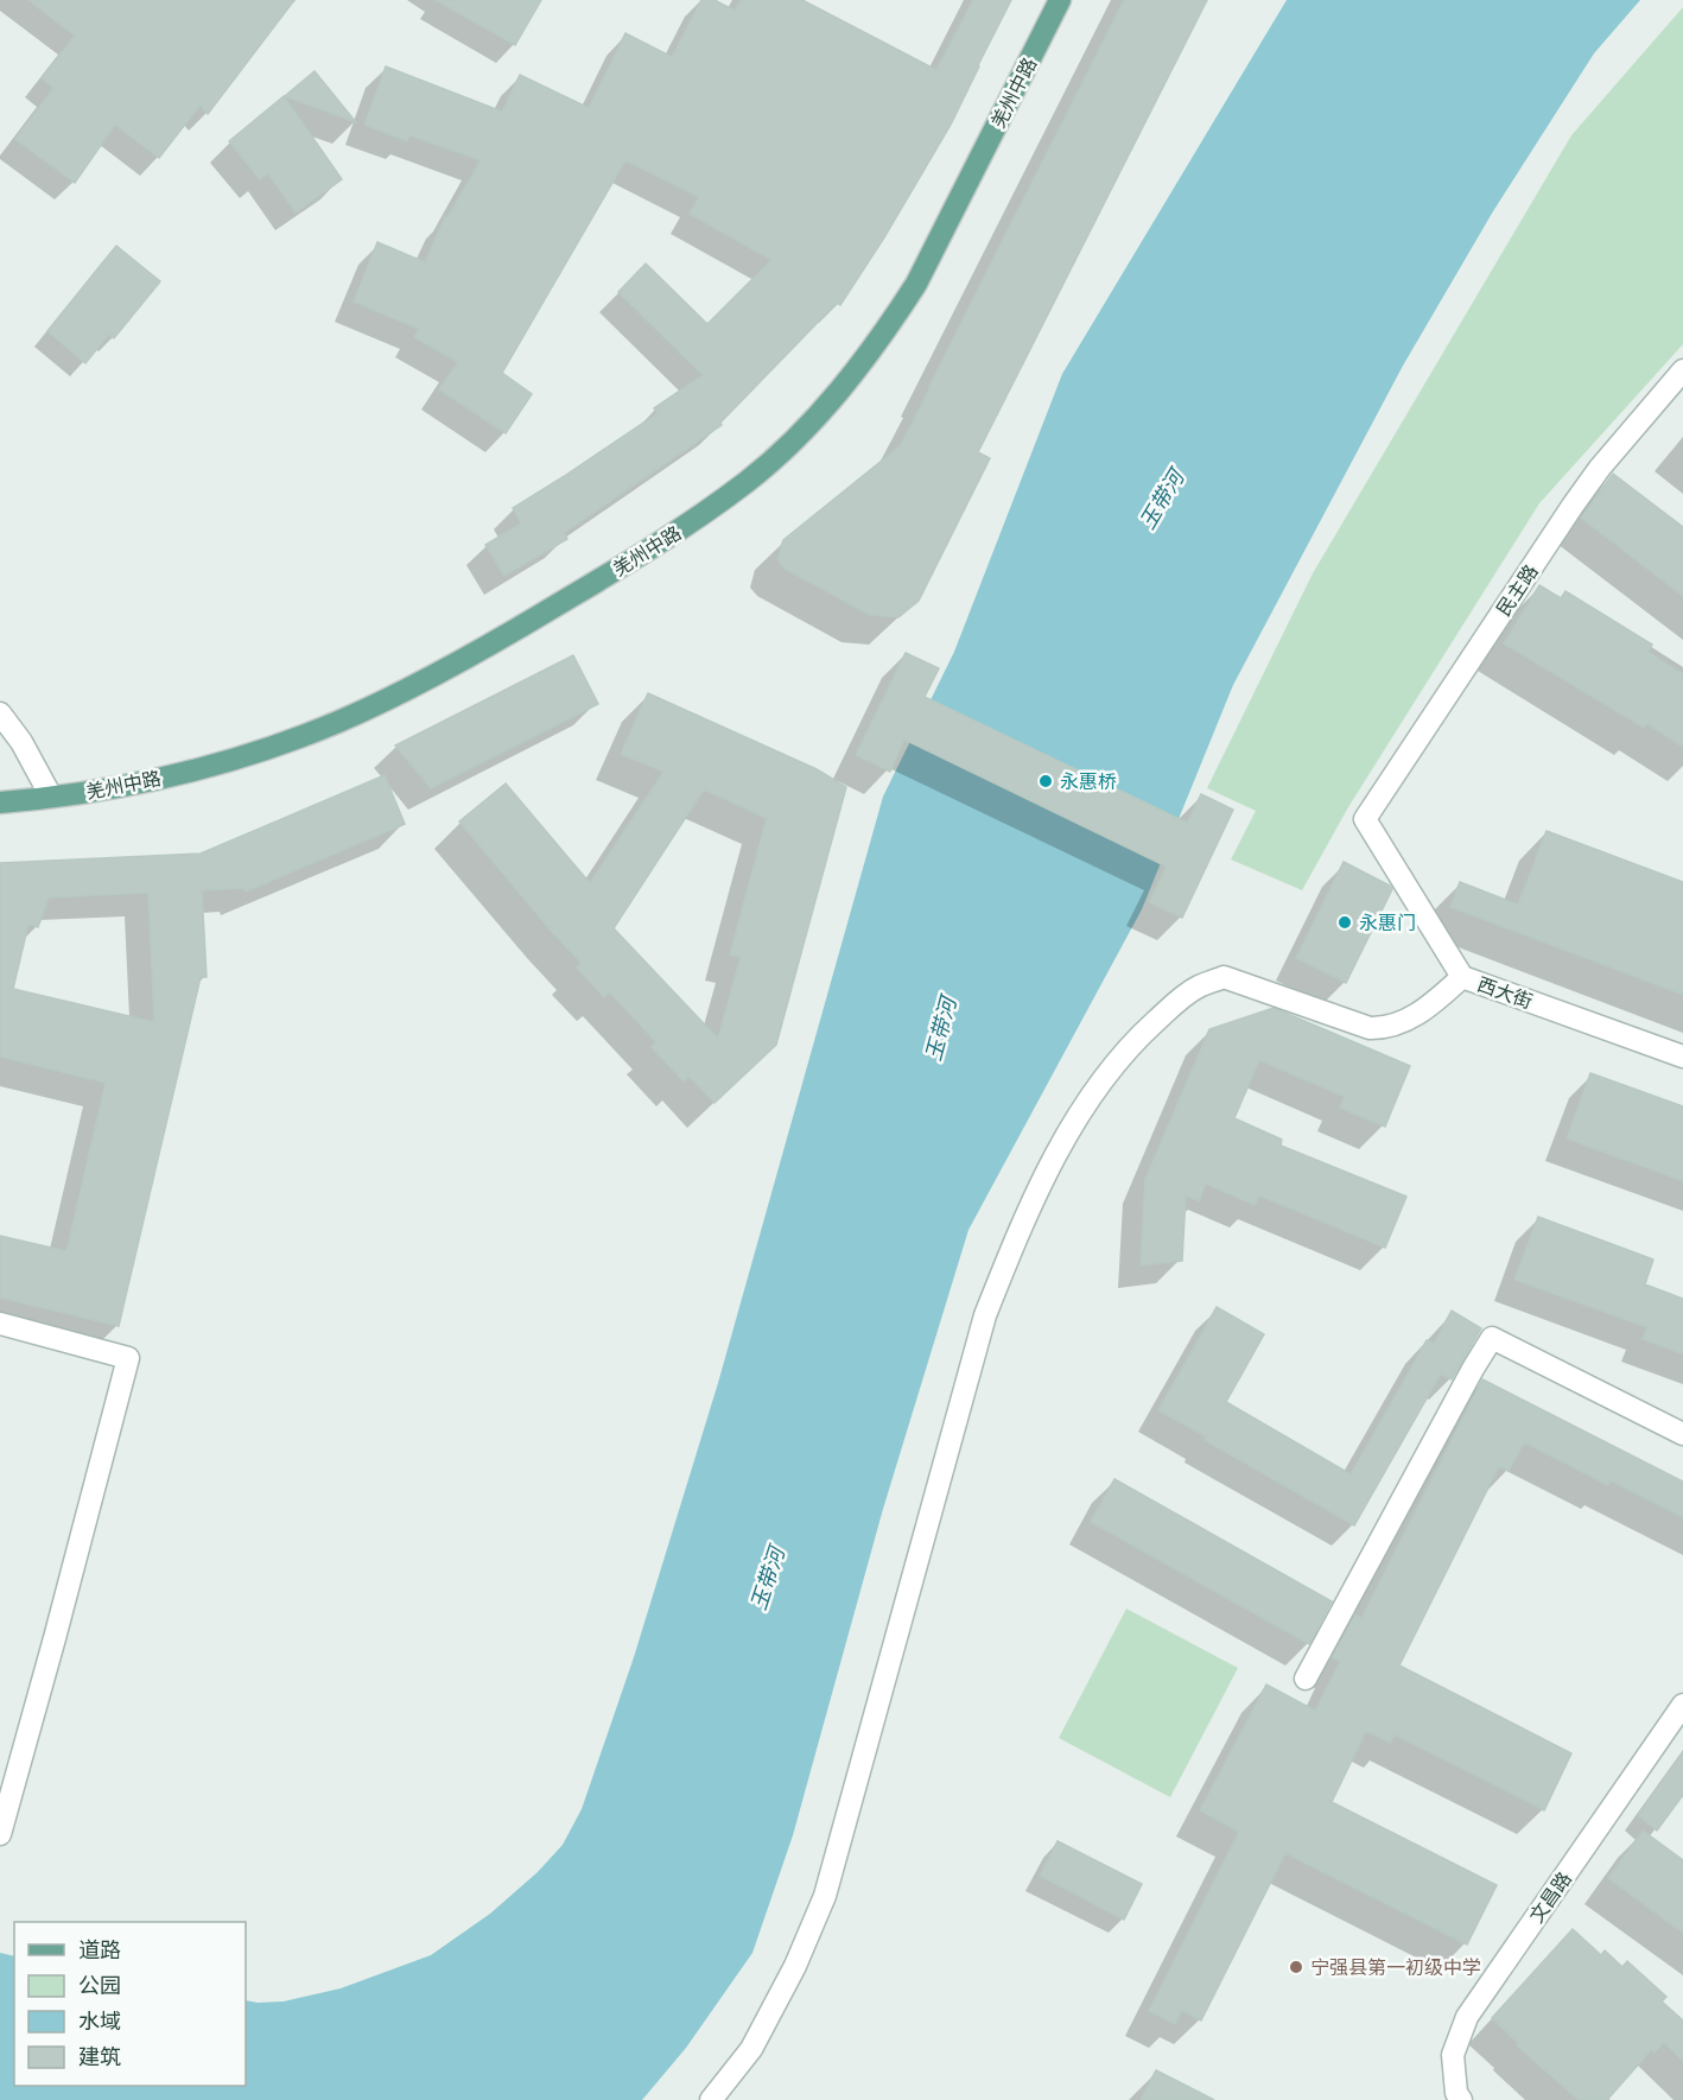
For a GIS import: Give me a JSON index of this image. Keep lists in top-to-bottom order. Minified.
{"streets":{"main road":["羌州中路"],"street":["民主路","西大街","文昌路"]},"crossings":[["民主路","西大街"]],"water":["玉带河"],"places":["永惠桥","永惠门","宁强县第一初级中学"],"legend":["道路","公园","水域","建筑"]}
